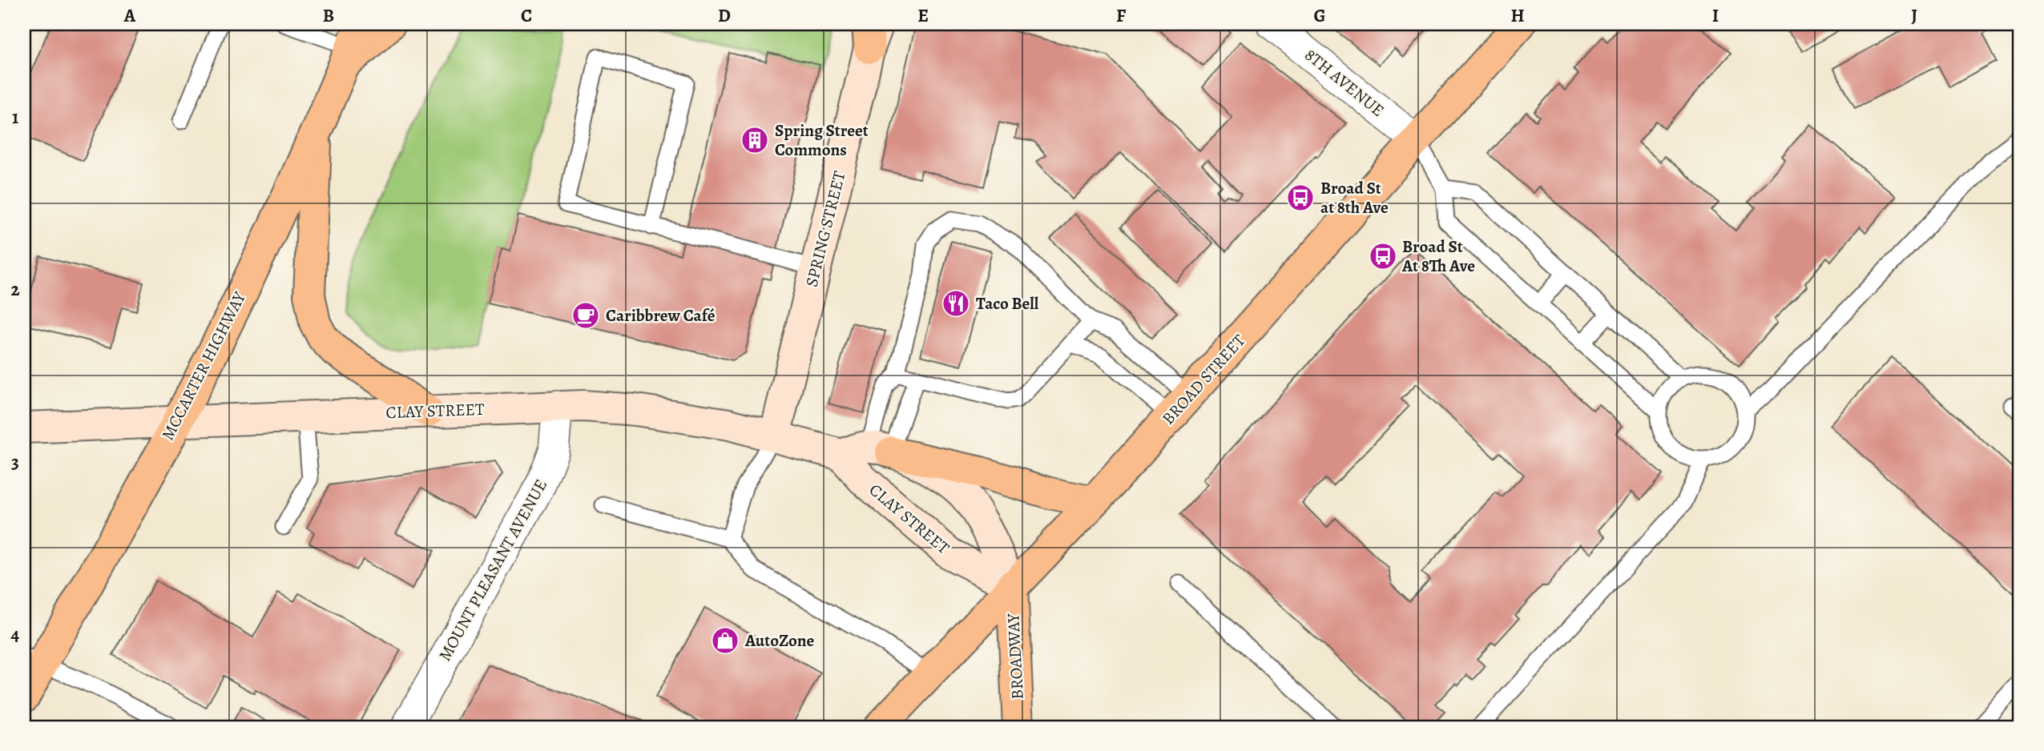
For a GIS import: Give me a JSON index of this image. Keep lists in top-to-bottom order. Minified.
{"streets":{"main road":["SPRING STREET","MCCARTER HIGHWAY","BROAD STREET","CLAY STREET","BROADWAY"],"street":["8TH AVENUE","MOUNT PLEASANT AVENUE"]},"crossings":[["8TH AVENUE","BROAD STREET"],["SPRING STREET","CLAY STREET"],["MCCARTER HIGHWAY","CLAY STREET"],["BROAD STREET","CLAY STREET"],["BROAD STREET","BROADWAY"],["CLAY STREET","MOUNT PLEASANT AVENUE"],["CLAY STREET","BROADWAY"]],"places":{"building":["Spring Street Commons"],"bus stop":["Broad St at 8th Ave","Broad St At 8Th Ave"],"restaurant":["Taco Bell"],"cafe":["Caribbrew Café"],"shop":["AutoZone"]},"grid":{"columns":["A","B","C","D","E","F","G","H","I","J"],"rows":["1","2","3","4"]}}
